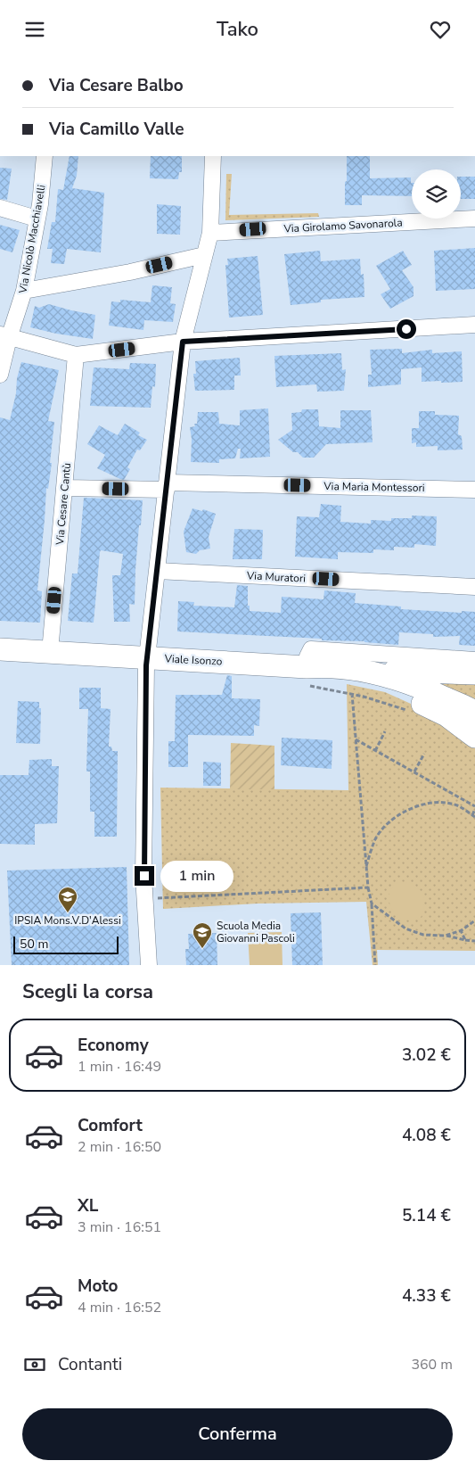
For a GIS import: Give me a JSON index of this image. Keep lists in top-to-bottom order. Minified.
{"streets":{"main road":["Viale Isonzo"],"street":["Via Girolamo Savonarola","Via Nicolò Macchiavelli","Via Maria Montessori","Via Cesare Cantù","Via Muratori"]},"crossings":[["Via Maria Montessori","Via Cesare Cantù"],["Via Cesare Cantù","Viale Isonzo"]],"places":{"school or university":["IPSIA Mons.V.D'Alessi","Scuola Media Giovanni Pascoli"]},"scale_bar":"50 m","page":{"header":"Tako","banner":["Via Cesare Balbo","Via Camillo Valle"],"bubble":"1 min","scale":"50 m","heading":"Scegli la corsa","list":[{"name":"Economy","note":"1 min · 16:49","value":"3.02 €"},{"name":"Comfort","note":"2 min · 16:50","value":"4.08 €"},{"name":"XL","note":"3 min · 16:51","value":"5.14 €"},{"name":"Moto","note":"4 min · 16:52","value":"4.33 €"}],"pay":["Contanti","360 m"],"buttons":"Conferma"}}
